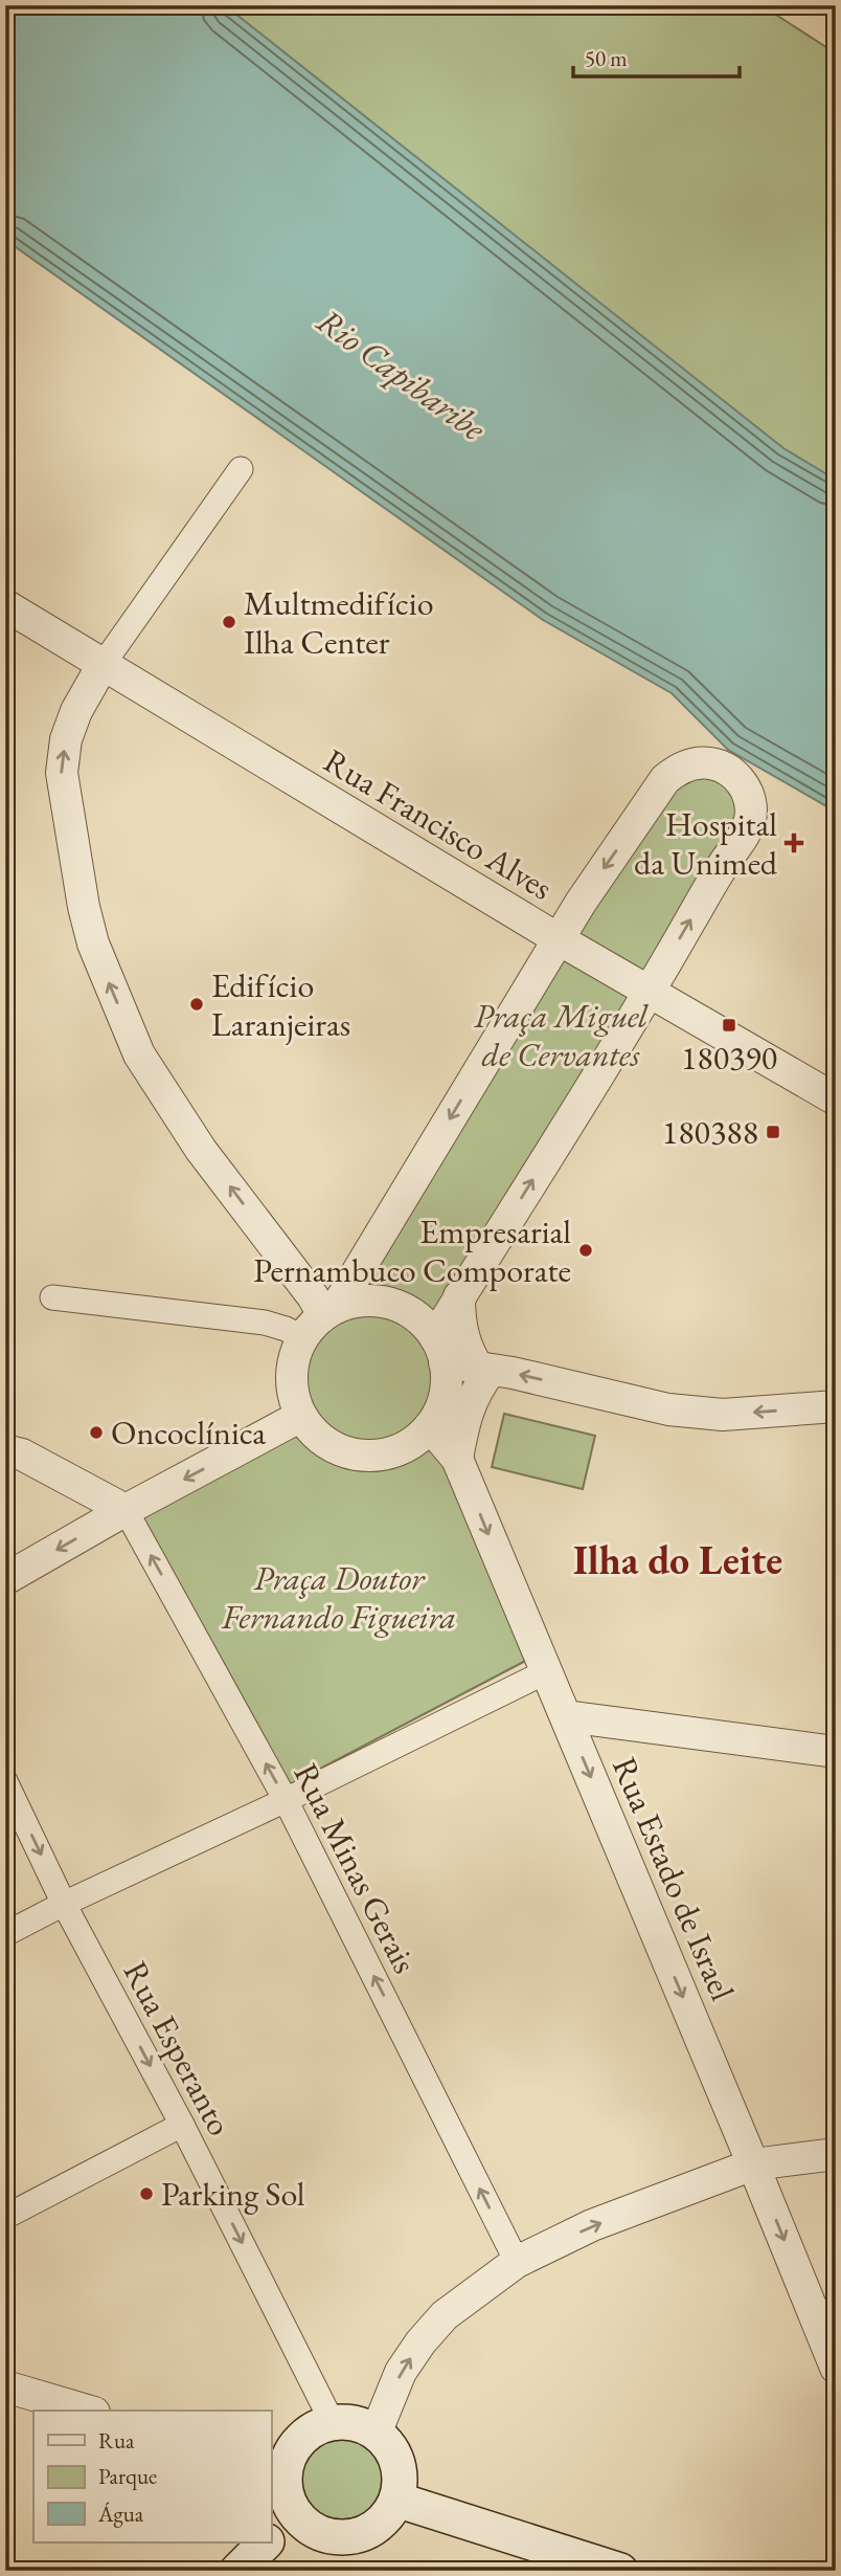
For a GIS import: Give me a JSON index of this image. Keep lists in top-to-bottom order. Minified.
{"streets":{"street":["Rua Francisco Alves","Rua Minas Gerais","Rua Estado de Israel","Rua Esperanto"]},"one_way":["Rua Minas Gerais","Rua Estado de Israel","Rua Esperanto"],"districts":["Ilha do Leite"],"water":["Rio Capibaribe"],"parks":["Praça Miguel de Cervantes","Praça Doutor Fernando Figueira"],"places":{"other":["Multmedifício Ilha Center","Edifício Laranjeiras","Empresarial Pernambuco Comporate","Oncoclínica","Parking Sol"],"health":["Hospital da Unimed"],"transit":["180390","180388"]},"legend":["Rua","Parque","Água"],"scale_bar":"50 m"}
